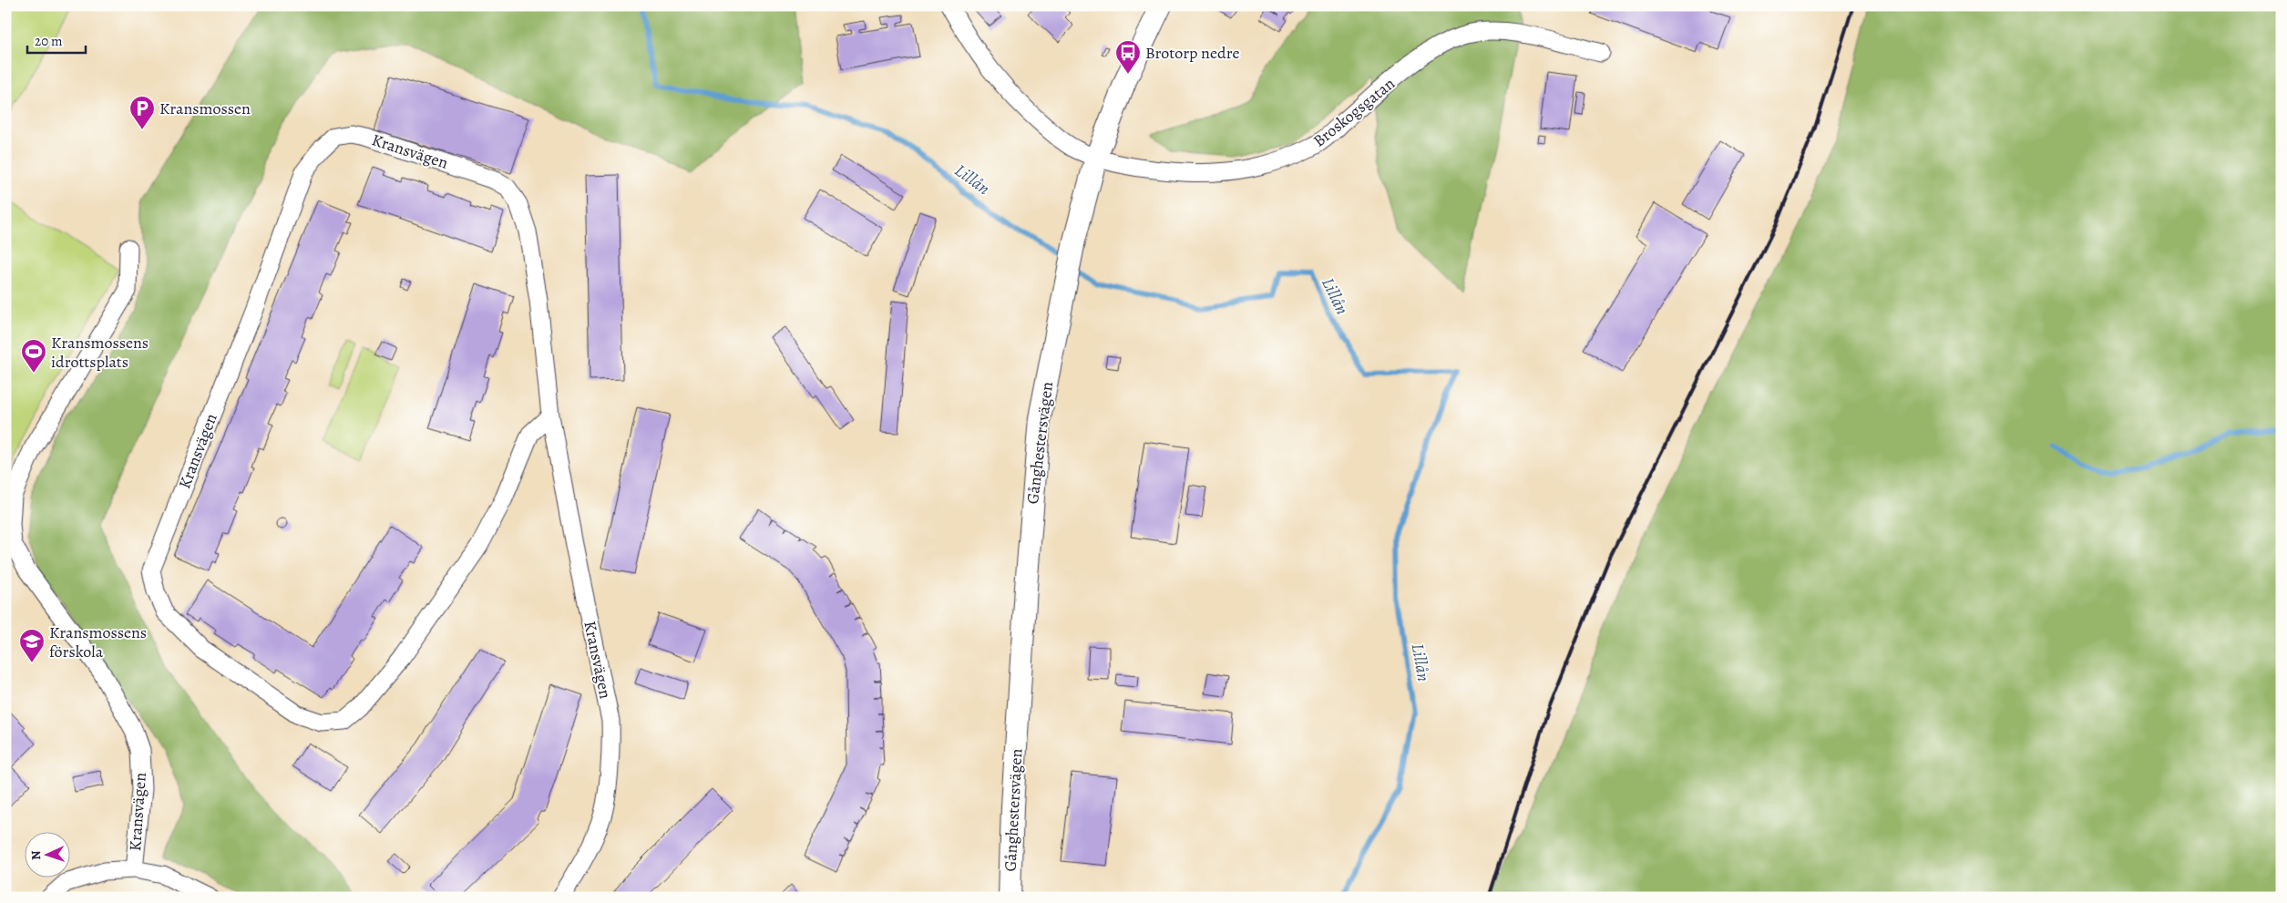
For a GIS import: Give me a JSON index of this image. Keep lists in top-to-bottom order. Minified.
{"streets":{"street":["Broskogsgatan","Kransvägen","Gånghestersvägen"]},"crossings":[["Broskogsgatan","Gånghestersvägen"]],"water":["Lillån"],"places":{"bus stop":["Brotorp nedre"],"parking":["Kransmossen"],"sports":["Kransmossens idrottsplats"],"school or university":["Kransmossens förskola"]},"scale_bar":"20 m","north":"left"}
